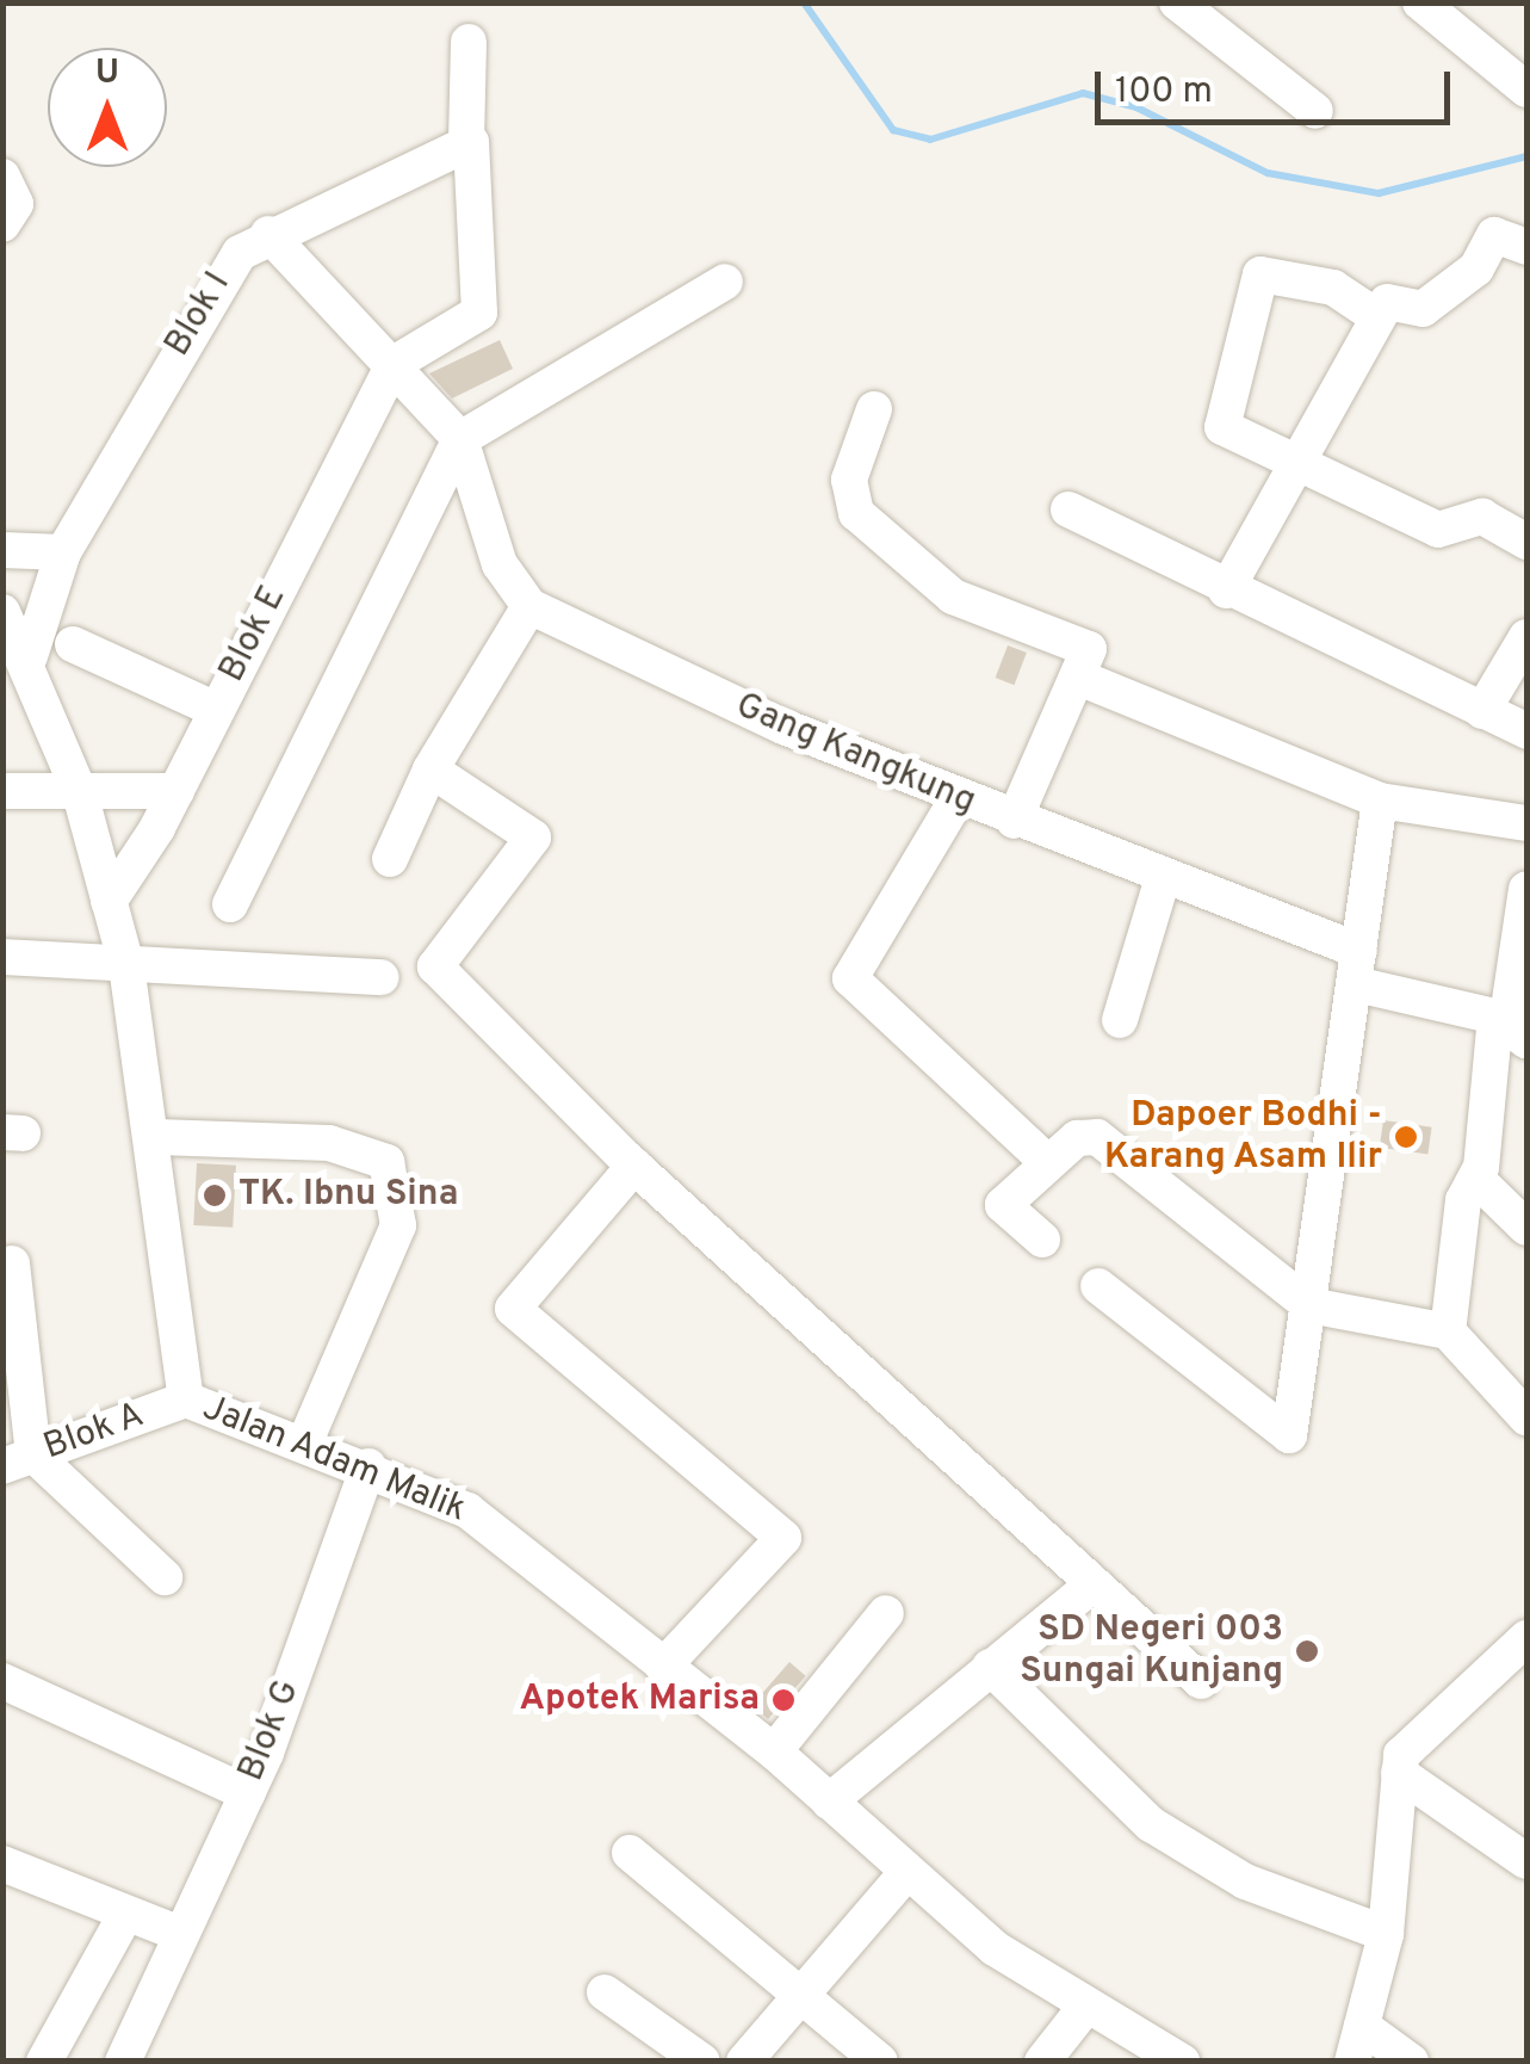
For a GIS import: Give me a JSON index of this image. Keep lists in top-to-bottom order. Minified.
{"streets":{"street":["Blok I","Blok E","Gang Kangkung","Blok A","Jalan Adam Malik","Blok G"]},"crossings":[["Blok I","Jalan Adam Malik"],["Blok E","Jalan Adam Malik"],["Blok A","Jalan Adam Malik"],["Jalan Adam Malik","Blok G"]],"places":["Dapoer Bodhi - Karang Asam Ilir","TK. Ibnu Sina","SD Negeri 003 Sungai Kunjang","Apotek Marisa"],"scale_bar":"100 m","north":"top"}
